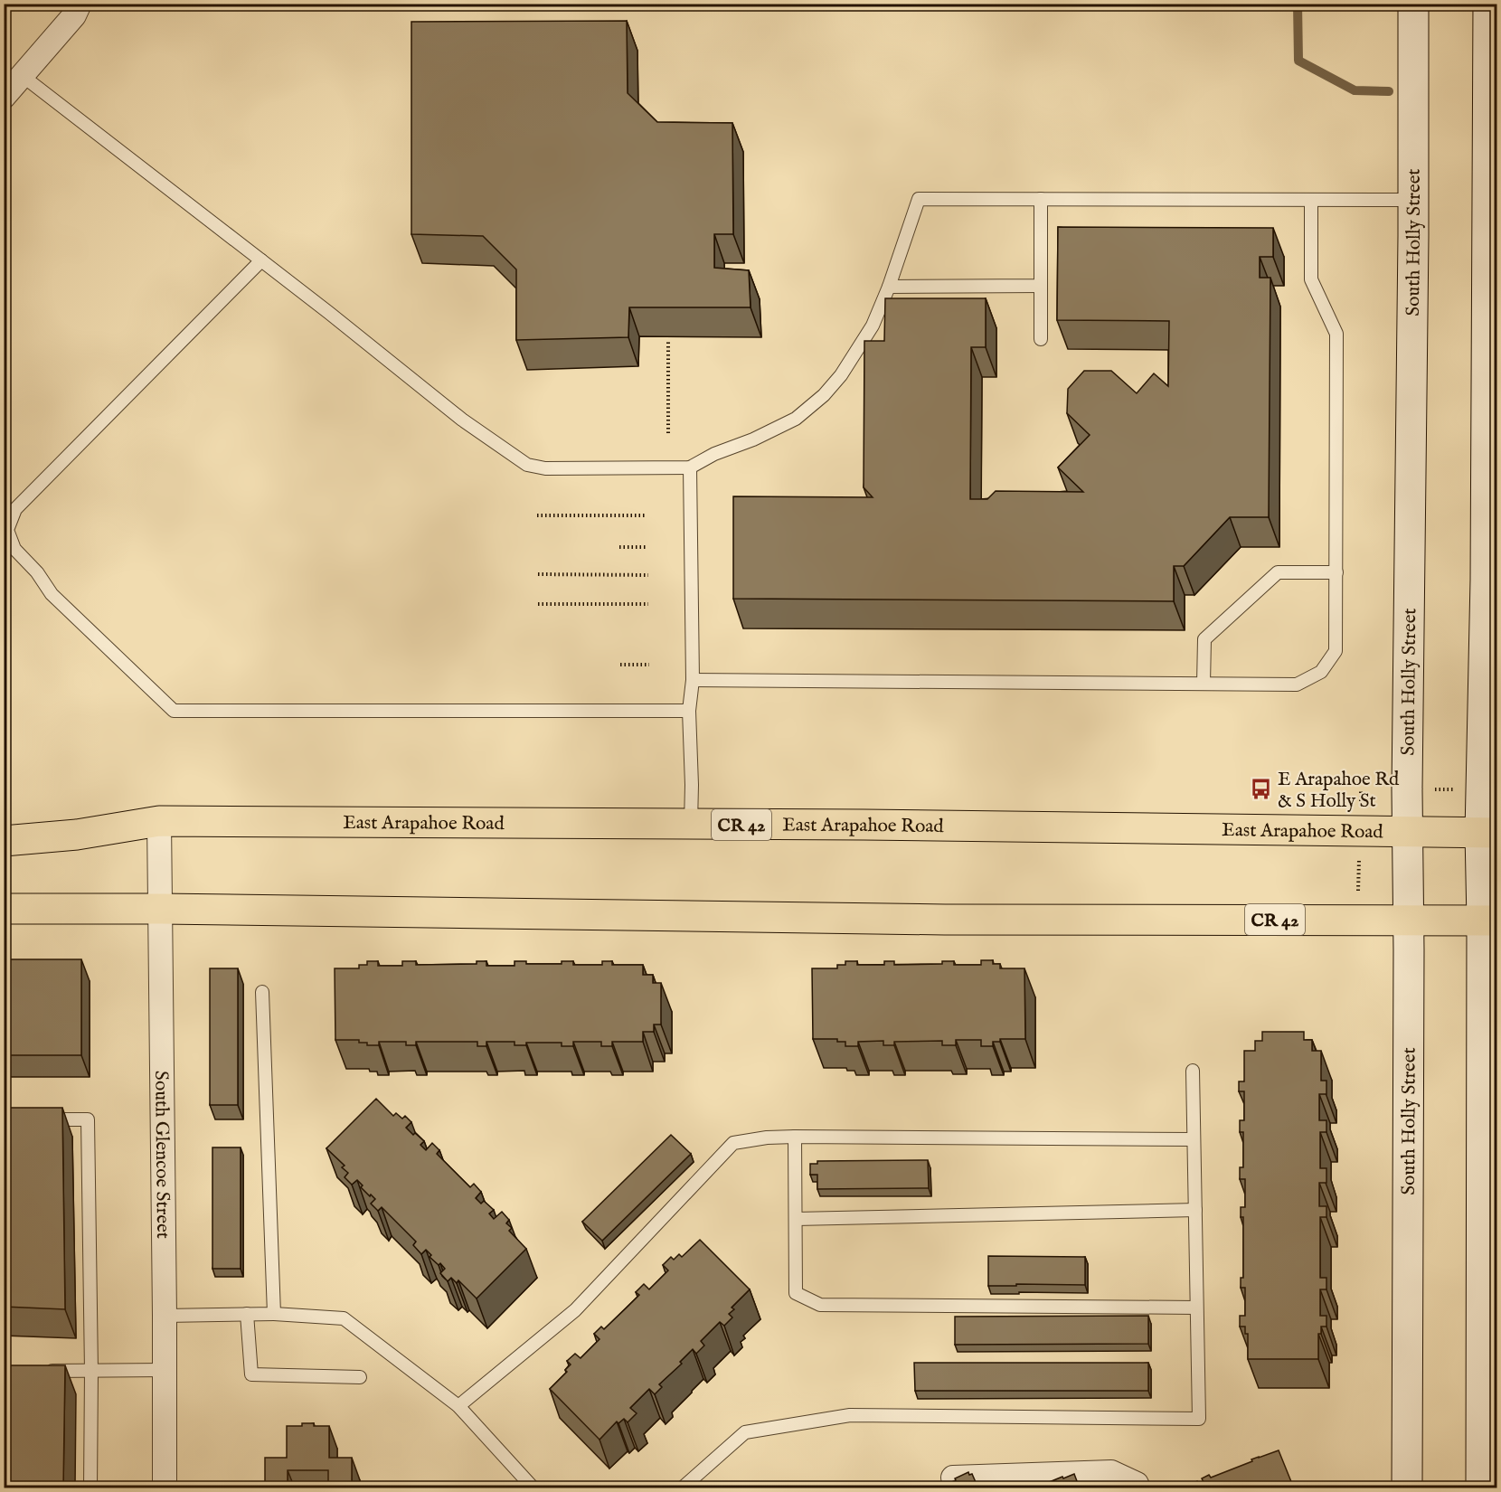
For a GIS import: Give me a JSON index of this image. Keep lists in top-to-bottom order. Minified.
{"streets":{"main road":["South Holly Street","East Arapahoe Road","CR 42"],"street":["South Glencoe Street"]},"crossings":[["South Holly Street","East Arapahoe Road"],["South Holly Street","CR 42"],["East Arapahoe Road","South Glencoe Street"],["CR 42","South Glencoe Street"]],"places":{"bus stop":["E Arapahoe Rd & S Holly St"]}}
